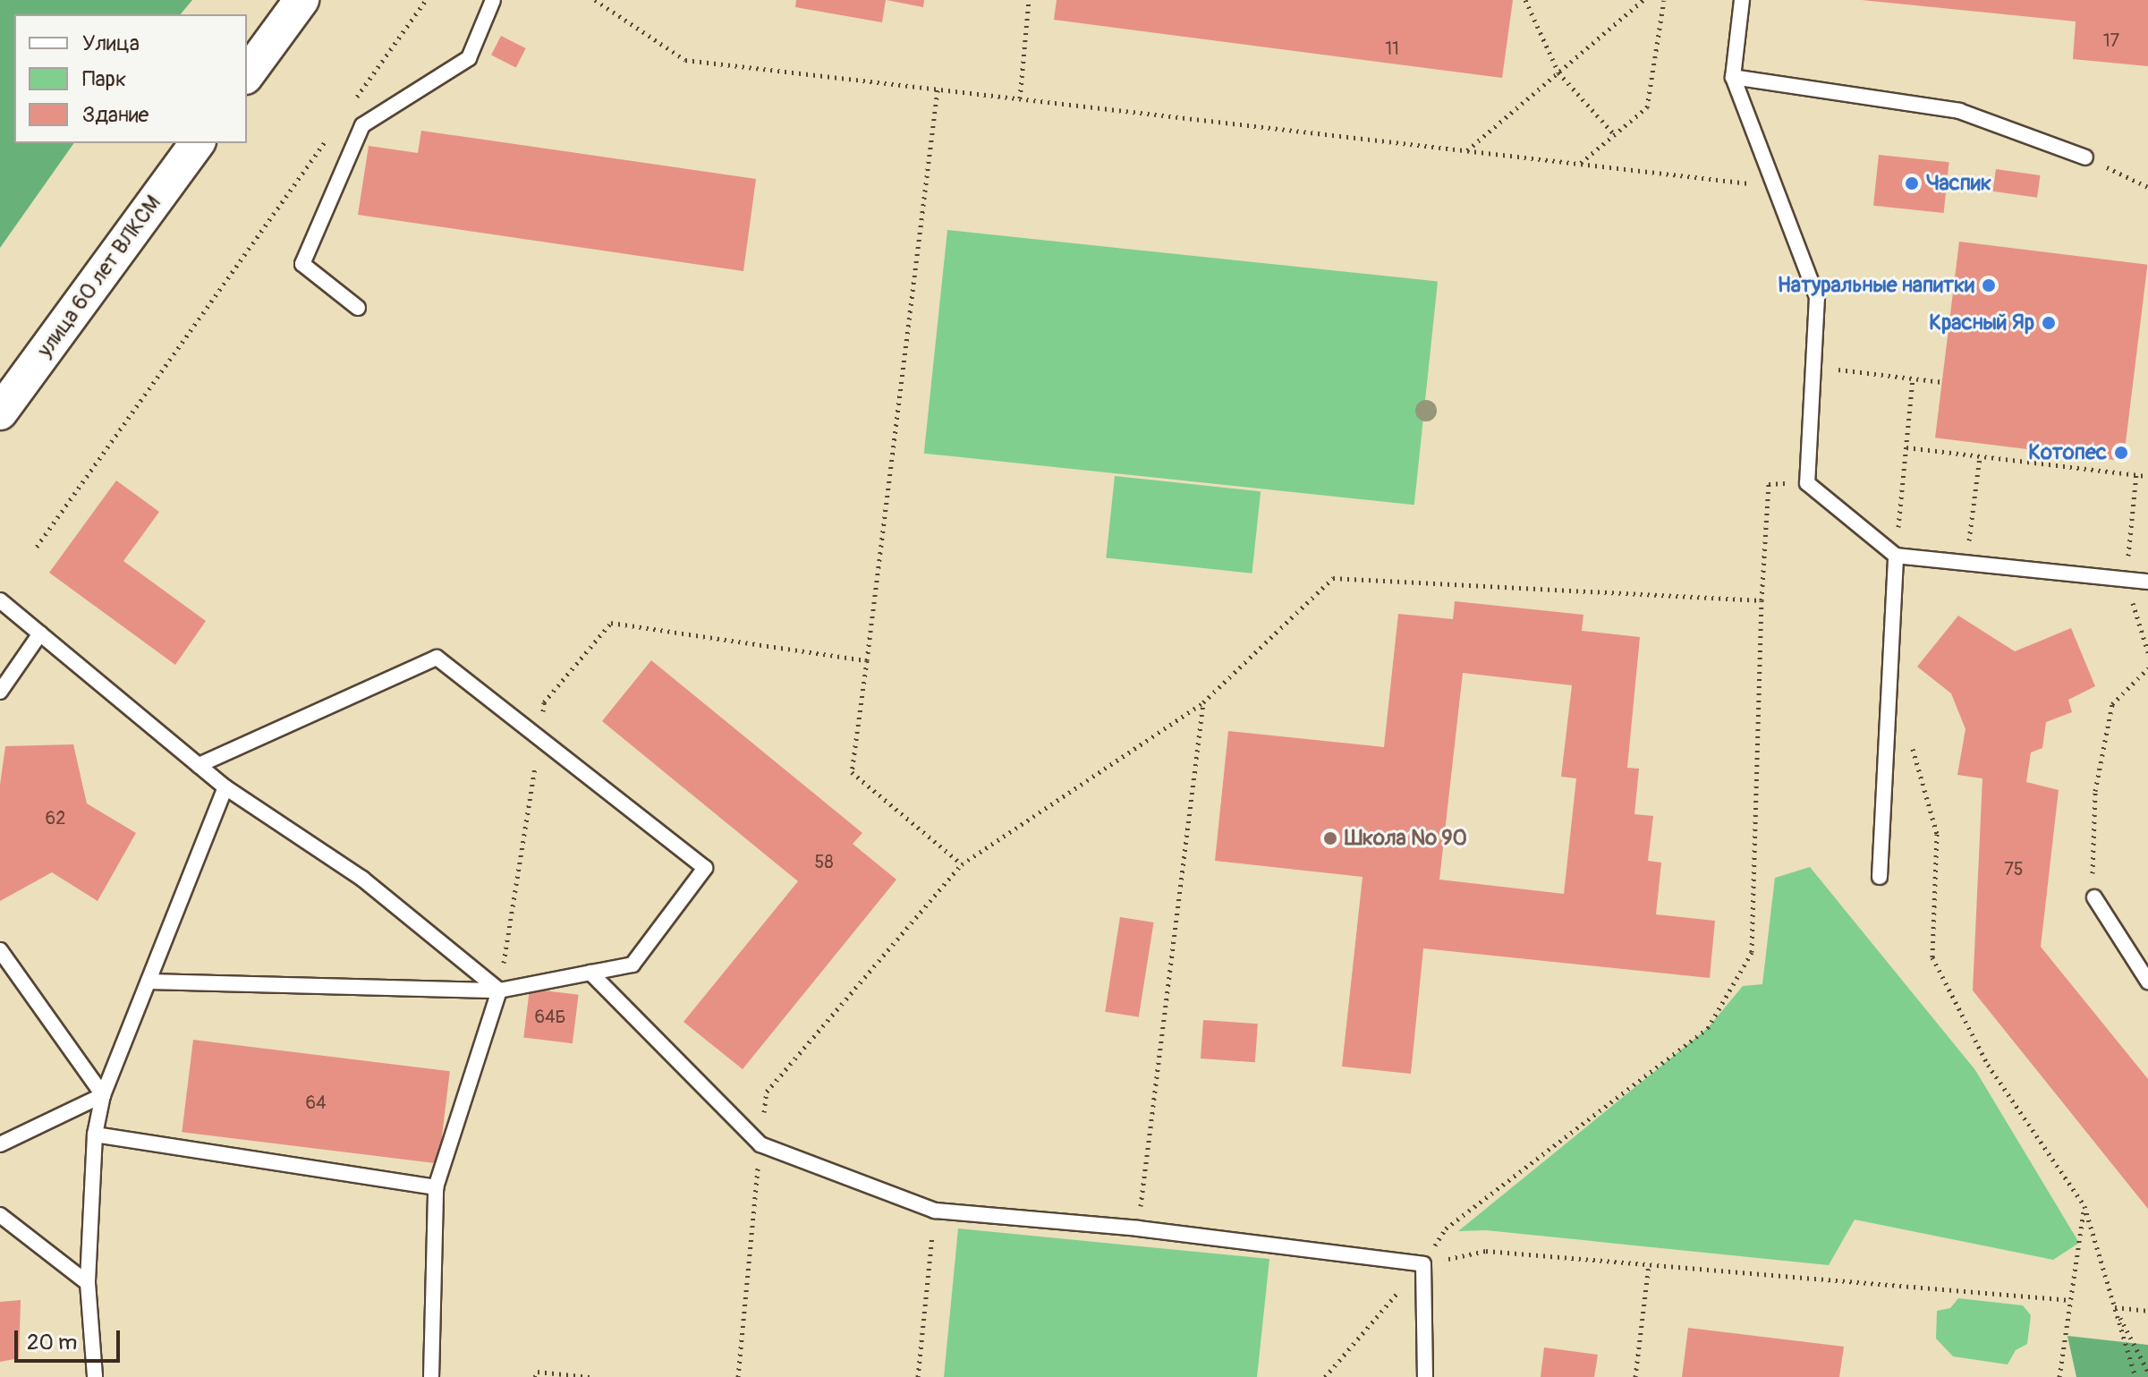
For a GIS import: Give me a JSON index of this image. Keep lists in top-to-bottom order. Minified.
{"streets":{"street":["улица 60 лет ВЛКСМ"]},"places":["Часпик","Натуральные напитки","Красный Яр","Котопес","Школа № 90"],"house_numbers":["17","11","62","58","75","64Б","64"],"legend":["Улица","Парк","Здание"],"scale_bar":"20 m"}
